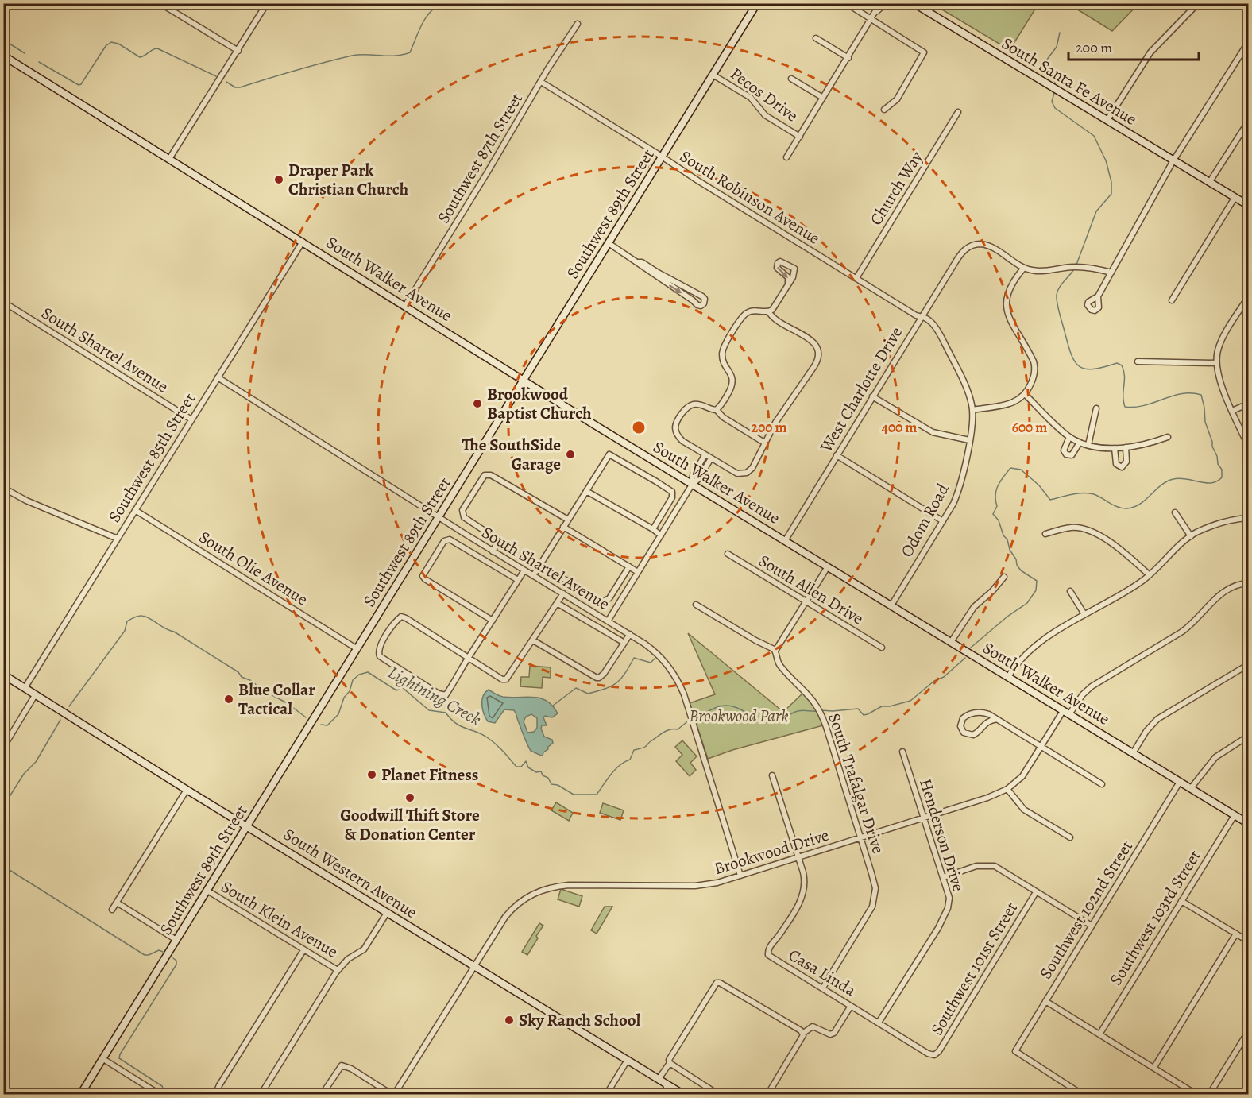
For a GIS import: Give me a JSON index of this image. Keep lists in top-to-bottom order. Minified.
{"streets":{"main road":["South Santa Fe Avenue","Southwest 89th Street","South Walker Avenue","South Western Avenue"],"street":["Pecos Drive","Southwest 87th Street","Church Way","South Robinson Avenue","South Shartel Avenue","West Charlotte Drive","Southwest 85th Street","Odom Road","South Olie Avenue","South Allen Drive","South Trafalgar Drive","Henderson Drive","Brookwood Drive","Southwest 102nd Street","Southwest 103rd Street","South Klein Avenue","Southwest 101st Street","Casa Linda"]},"crossings":[["Pecos Drive","Southwest 89th Street"],["Southwest 87th Street","South Robinson Avenue"],["Southwest 87th Street","South Walker Avenue"],["Church Way","South Robinson Avenue"],["South Robinson Avenue","Southwest 89th Street"],["South Robinson Avenue","West Charlotte Drive"],["South Robinson Avenue","Odom Road"],["Southwest 89th Street","South Walker Avenue"],["Southwest 89th Street","South Shartel Avenue"],["Southwest 89th Street","South Olie Avenue"],["Southwest 89th Street","South Western Avenue"],["Southwest 89th Street","South Klein Avenue"],["South Walker Avenue","West Charlotte Drive"],["South Walker Avenue","Southwest 85th Street"],["South Walker Avenue","Odom Road"],["South Walker Avenue","Brookwood Drive"],["South Walker Avenue","Southwest 102nd Street"],["South Walker Avenue","Southwest 103rd Street"],["South Shartel Avenue","Southwest 85th Street"],["South Shartel Avenue","Brookwood Drive"],["West Charlotte Drive","Odom Road"],["Southwest 85th Street","South Olie Avenue"],["Southwest 85th Street","South Western Avenue"],["South Trafalgar Drive","Brookwood Drive"],["South Trafalgar Drive","Casa Linda"],["Henderson Drive","Brookwood Drive"],["Henderson Drive","Casa Linda"],["Brookwood Drive","South Western Avenue"],["Brookwood Drive","Casa Linda"],["Southwest 101st Street","Casa Linda"]],"water":["Lightning Creek"],"parks":["Brookwood Park"],"places":["Draper Park Christian Church","Brookwood Baptist Church","The SouthSide Garage","Blue Collar Tactical","Planet Fitness","Goodwill Thift Store & Donation Center","Sky Ranch School"],"scale_bar":"200 m","rings":["200 m","400 m","600 m"]}
